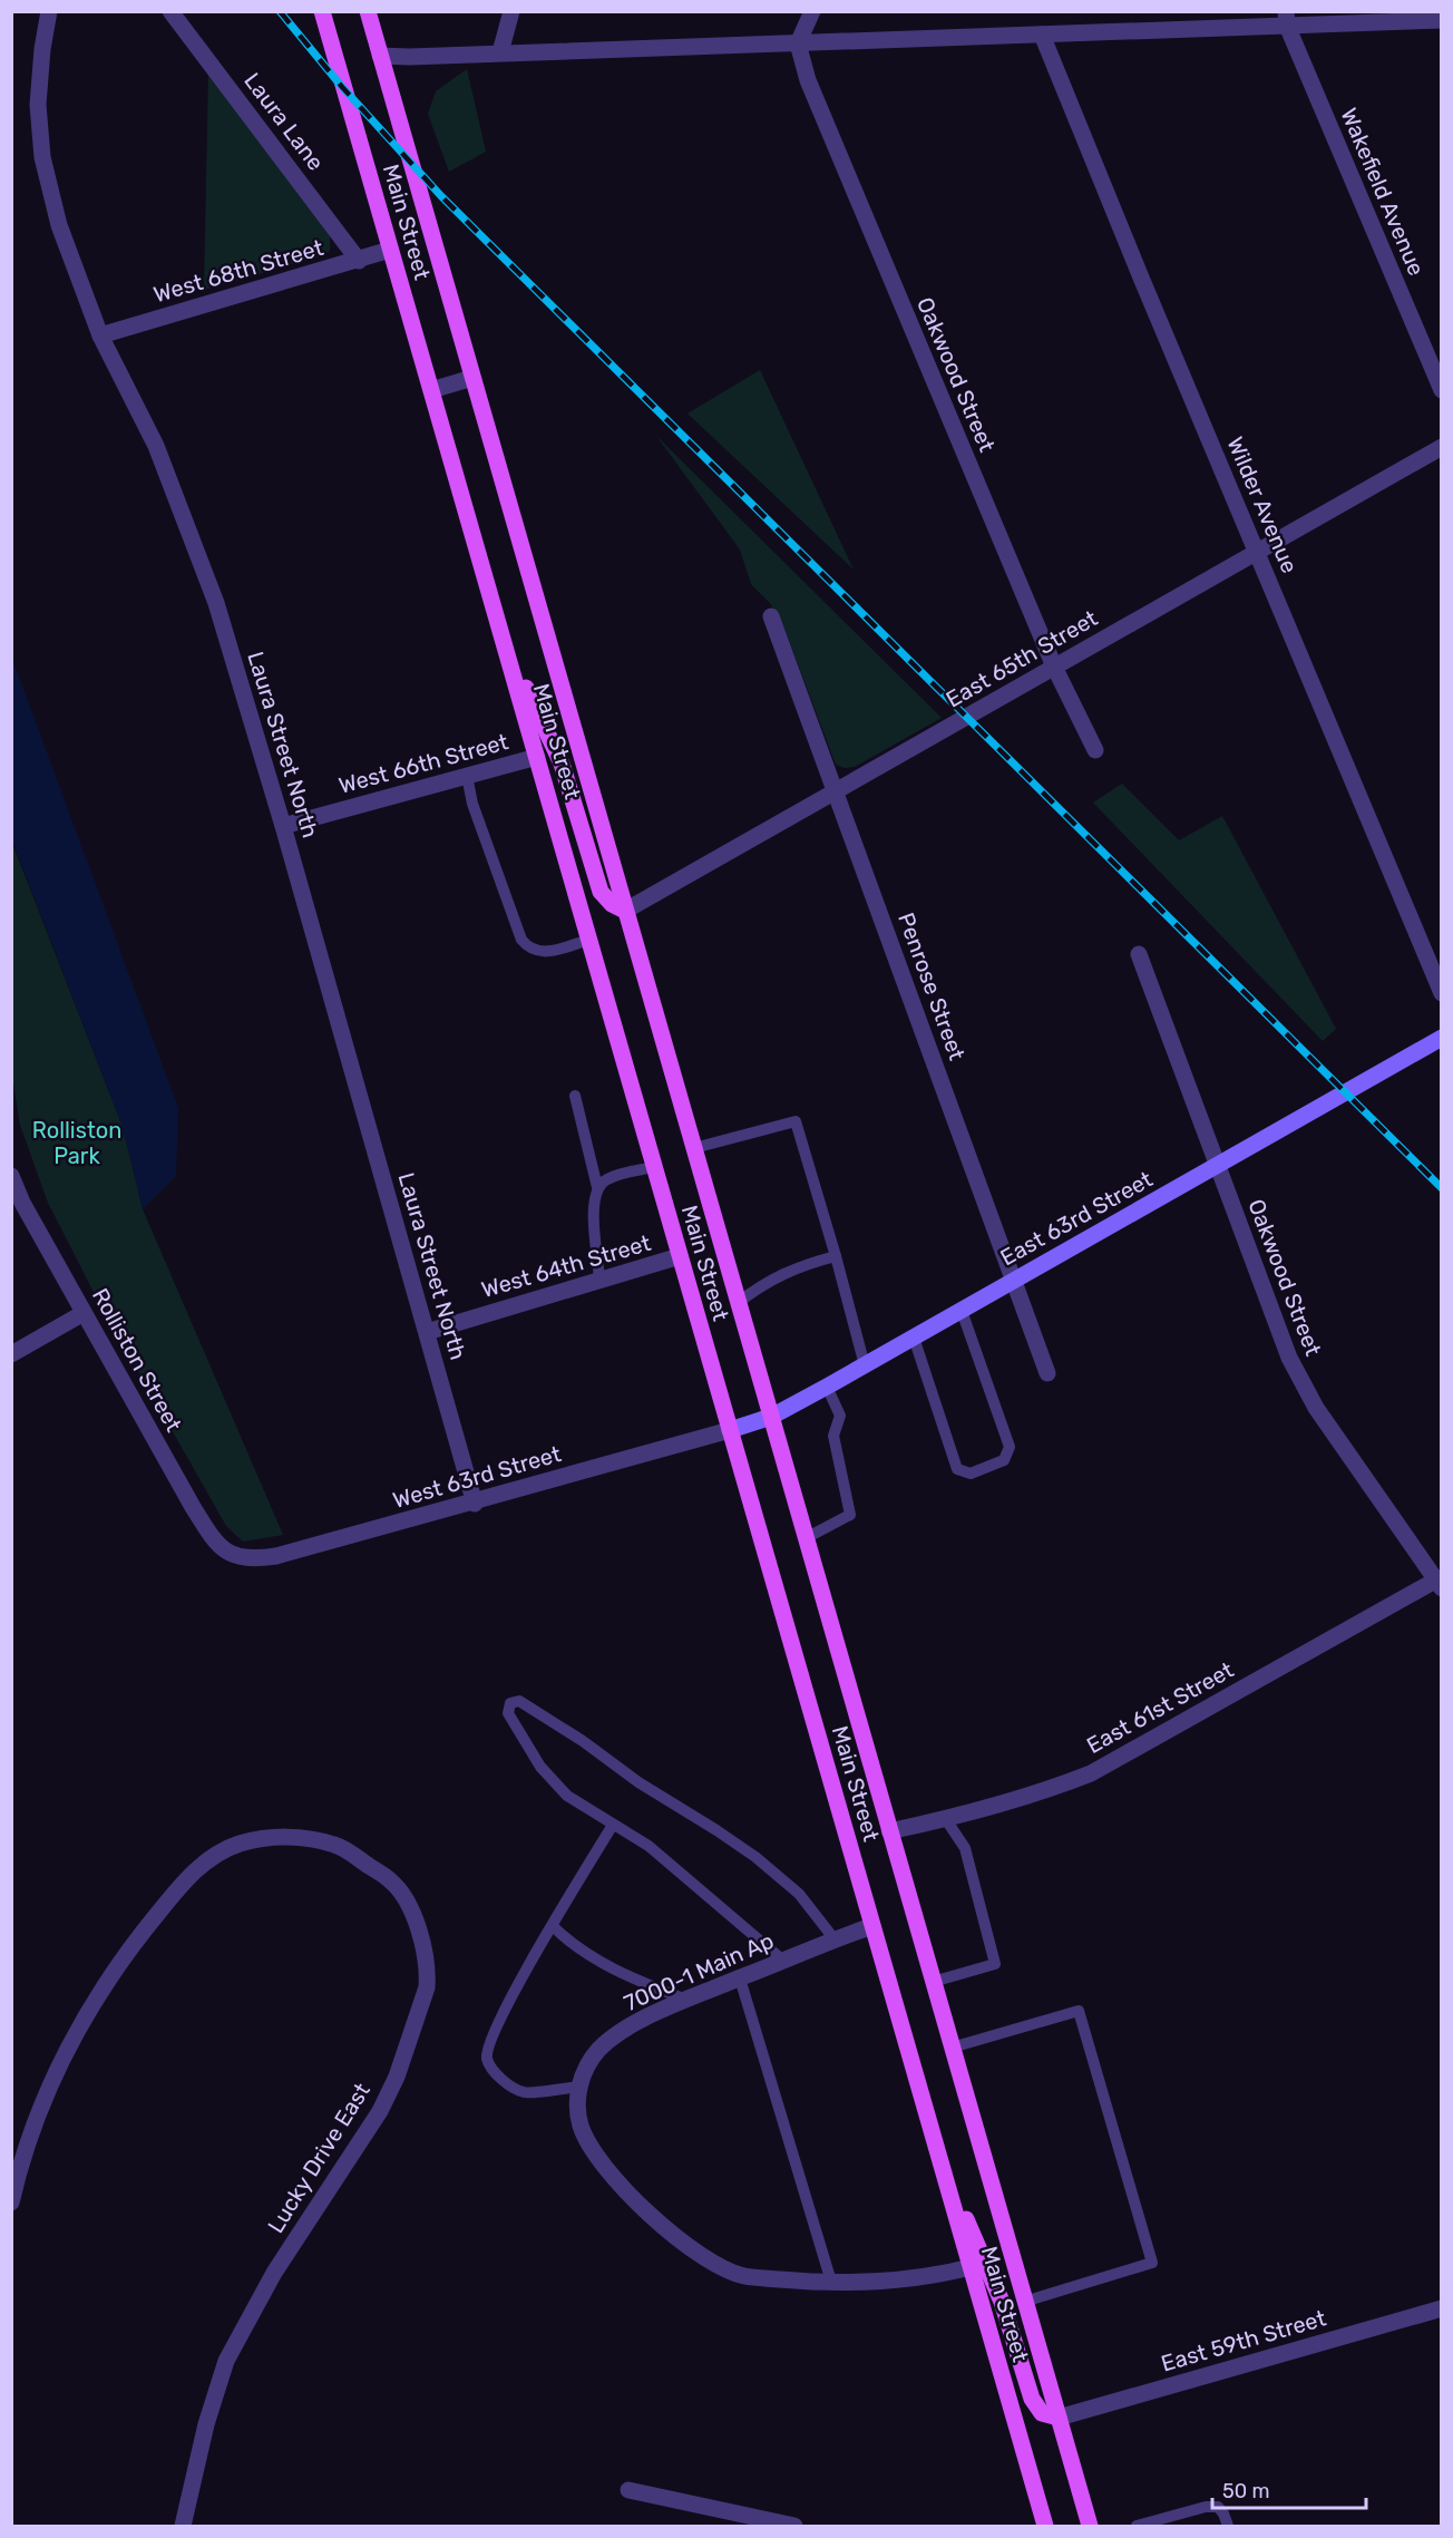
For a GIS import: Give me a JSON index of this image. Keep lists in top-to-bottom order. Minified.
{"streets":{"main road":["Main Street"],"street":["Laura Lane","Wakefield Avenue","West 68th Street","Oakwood Street","Wilder Avenue","East 65th Street","Laura Street North","West 66th Street","Penrose Street","East 63rd Street","West 64th Street","Rolliston Street","West 63rd Street","East 61st Street","7000-1 Main Ap","Lucky Drive East","East 59th Street"]},"crossings":[["Laura Lane","West 68th Street"],["Main Street","West 68th Street"],["Main Street","East 65th Street"],["Main Street","West 66th Street"],["Main Street","East 63rd Street"],["Main Street","West 64th Street"],["Main Street","West 63rd Street"],["Main Street","East 61st Street"],["Main Street","7000-1 Main Ap"],["Main Street","East 59th Street"],["West 68th Street","Laura Street North"],["Oakwood Street","East 65th Street"],["Oakwood Street","East 63rd Street"],["Oakwood Street","East 61st Street"],["Wilder Avenue","East 65th Street"],["East 65th Street","Penrose Street"],["Laura Street North","West 66th Street"],["Laura Street North","West 64th Street"],["Laura Street North","West 63rd Street"],["Penrose Street","East 63rd Street"],["East 63rd Street","West 63rd Street"],["Rolliston Street","West 63rd Street"]],"parks":["Rolliston Park"],"scale_bar":"50 m"}
